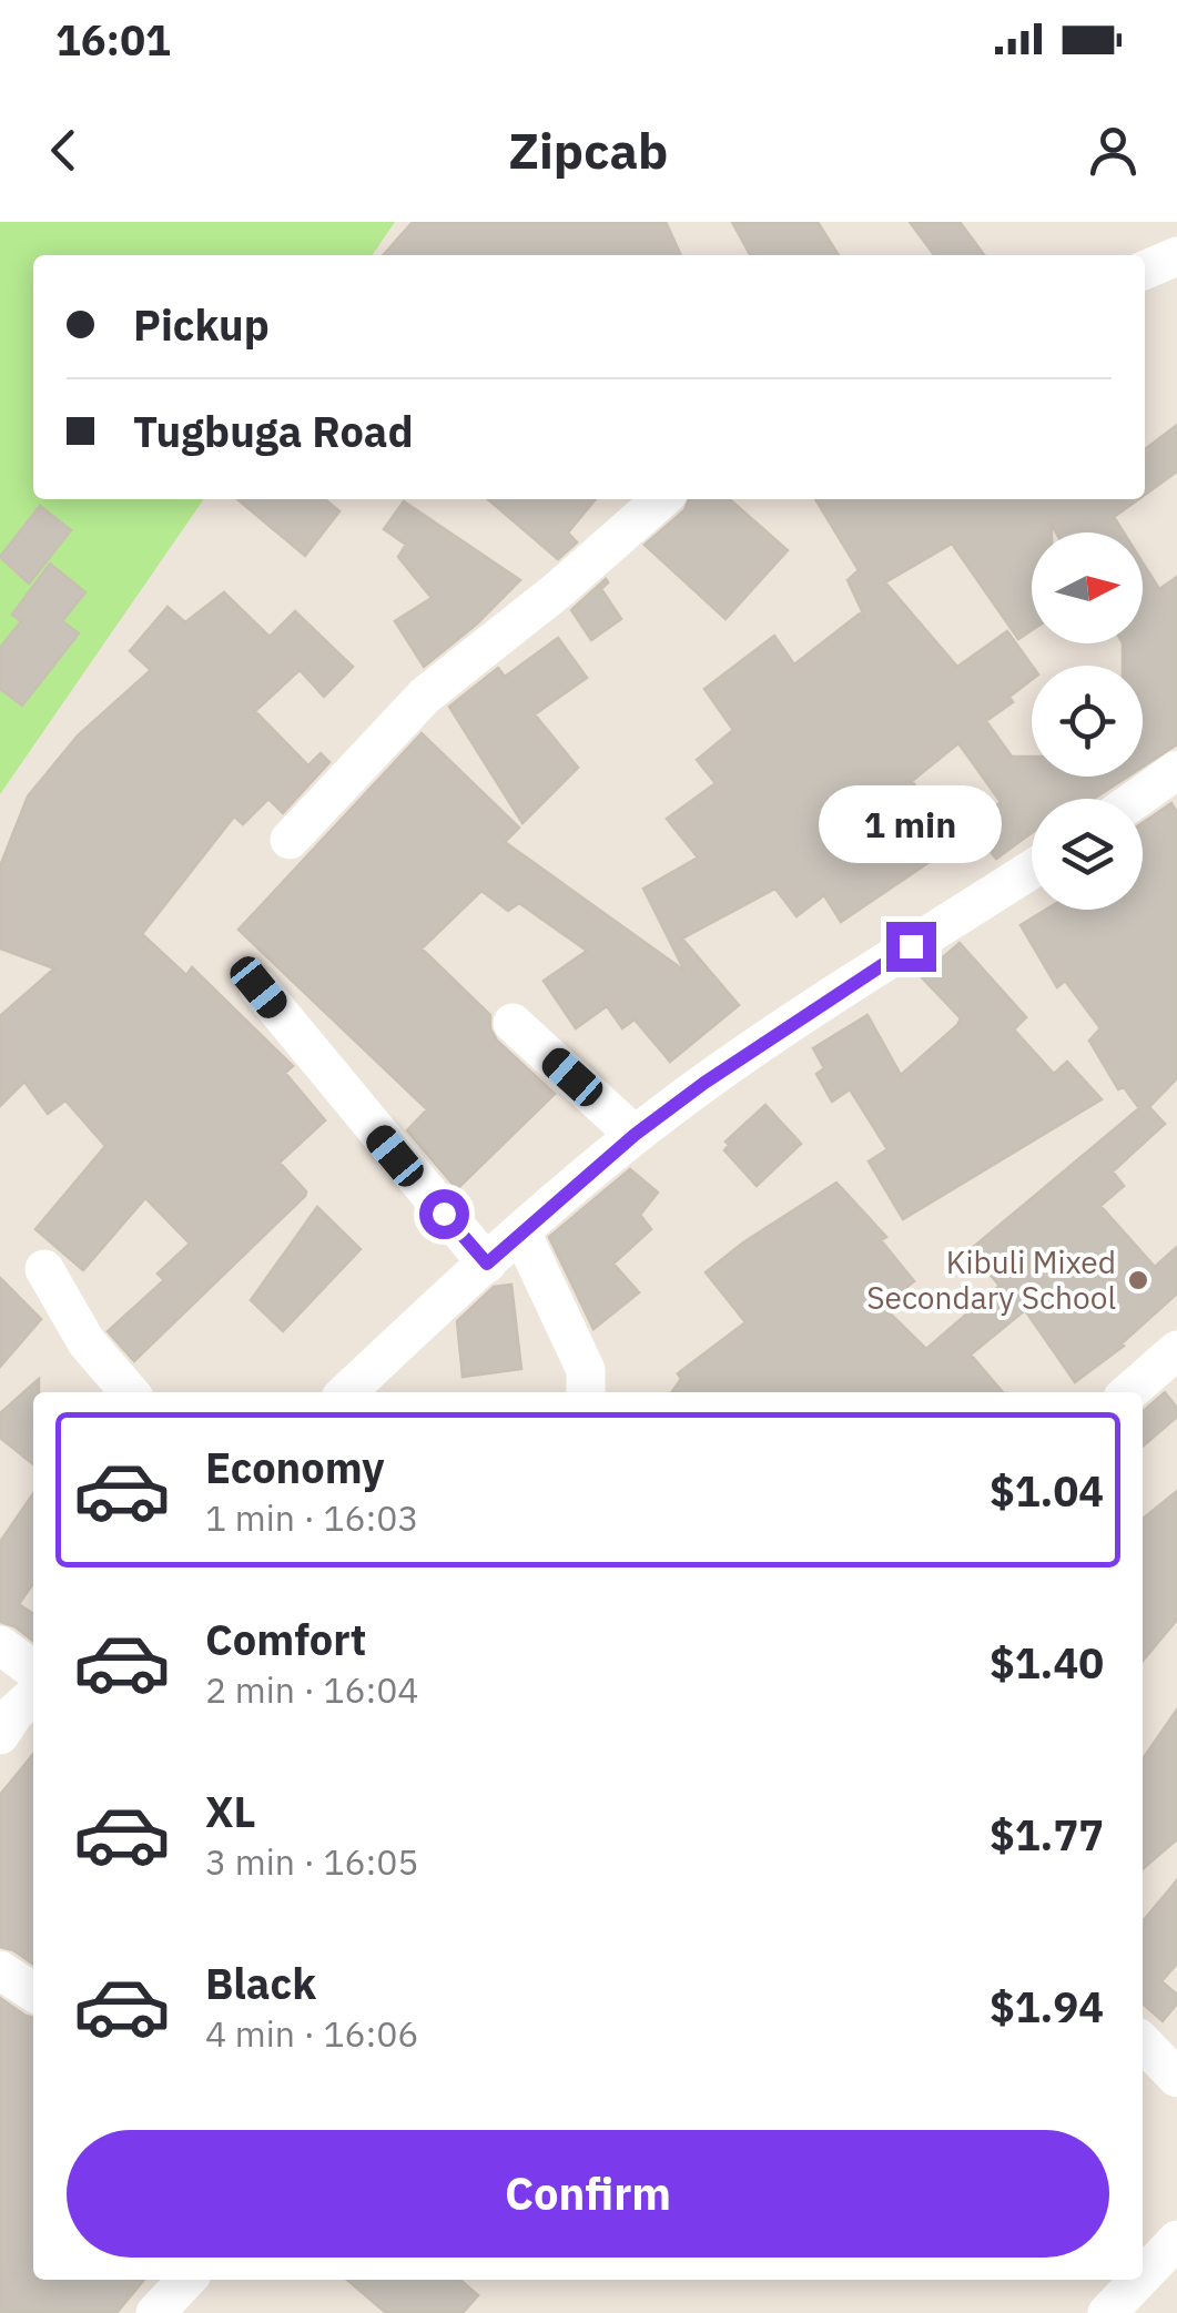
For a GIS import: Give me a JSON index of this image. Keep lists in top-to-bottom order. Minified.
{"places":["Kibuli Mixed Secondary School"],"north":"right","page":{"status":"16:01","header":"Zipcab","banner":["Pickup","Tugbuga Road"],"bubble":"1 min","list":[{"name":"Economy","note":"1 min · 16:03","value":"$1.04"},{"name":"Comfort","note":"2 min · 16:04","value":"$1.40"},{"name":"XL","note":"3 min · 16:05","value":"$1.77"},{"name":"Black","note":"4 min · 16:06","value":"$1.94"}],"buttons":"Confirm"}}
